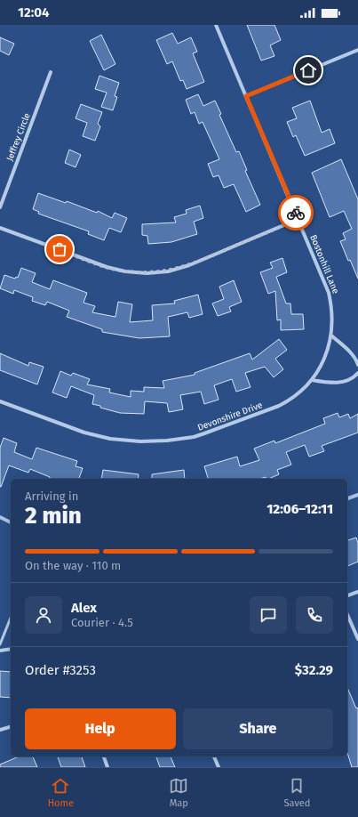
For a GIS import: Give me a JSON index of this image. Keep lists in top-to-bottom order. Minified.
{"streets":{"street":["Jeffrey Circle","Bostonhill Lane","Devonshire Drive"]},"crossings":[["Bostonhill Lane","Devonshire Drive"]],"page":{"status":"12:04","heading":["2 min","Arriving in","12:06–12:11"],"panel":["Alex","Courier · 4.5","Order #3253","$32.29"],"bar":"On the way · 110 m","buttons":["Help","Share"],"tabs":["Home","Map","Saved"]}}
